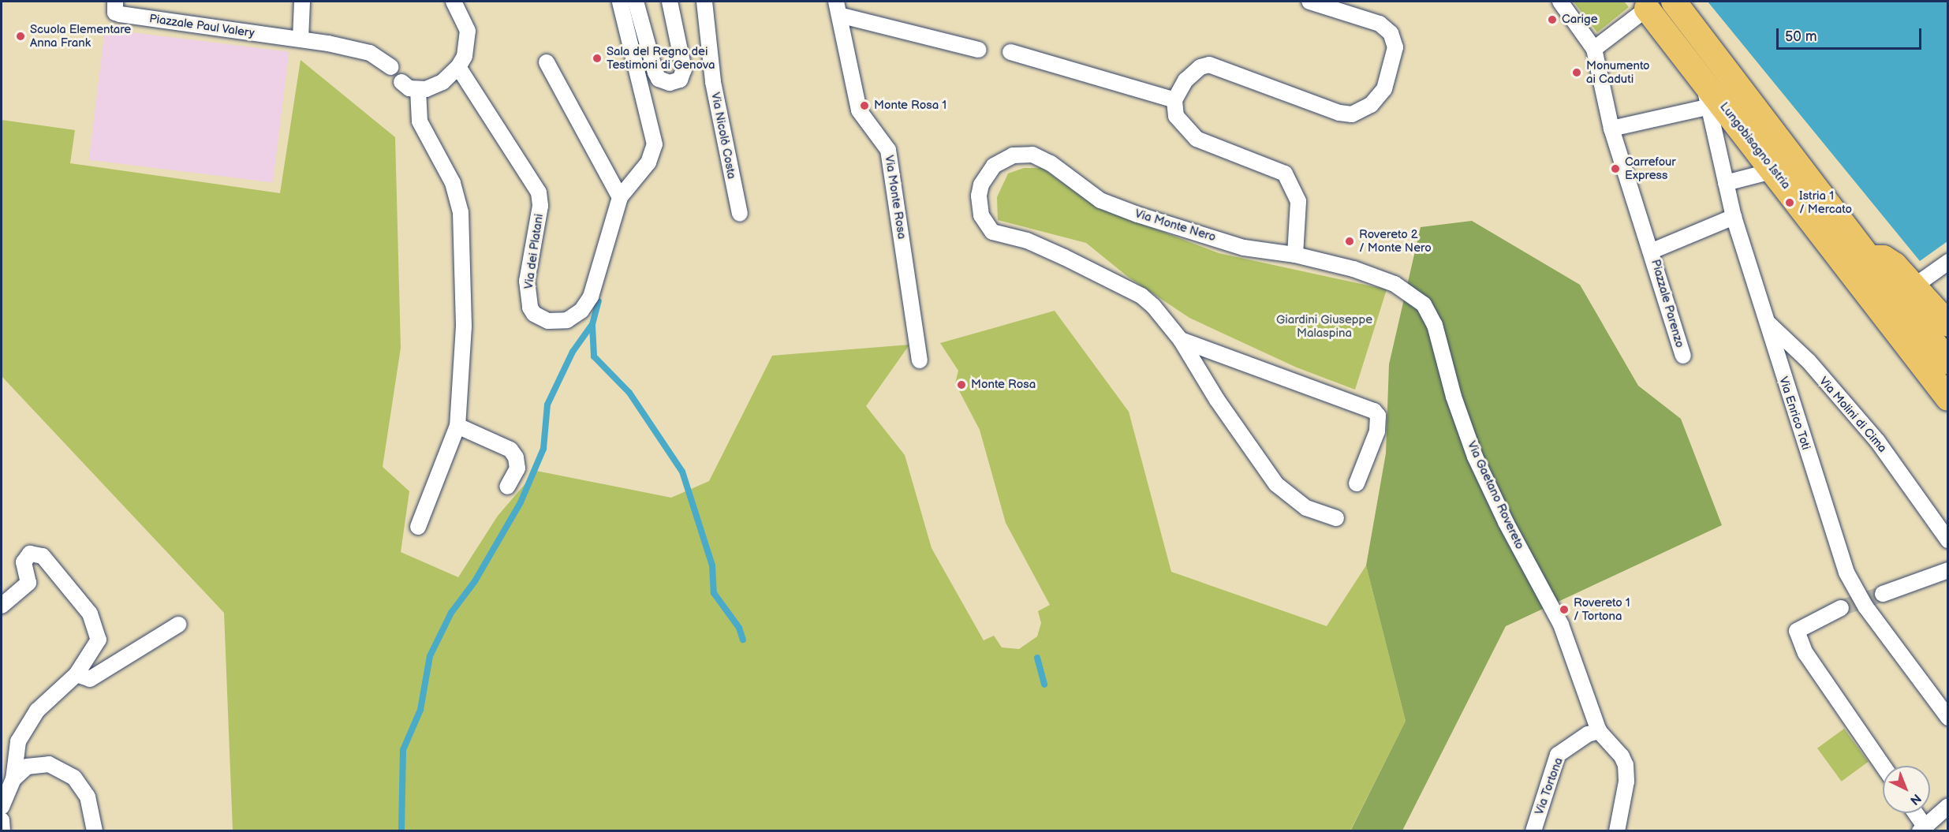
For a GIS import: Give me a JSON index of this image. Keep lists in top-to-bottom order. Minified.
{"streets":{"main road":["Lungobisagno Istria"],"street":["Piazzale Paul Valery","Via Nicolò Costa","Via Monte Rosa","Via Monte Nero","Via dei Platani","Piazzale Parenzo","Via Enrico Toti","Via Molini di Cima","Via Gaetano Rovereto","Via Tortona"]},"crossings":[["Lungobisagno Istria","Via Enrico Toti"],["Via Monte Nero","Via Gaetano Rovereto"],["Piazzale Parenzo","Via Enrico Toti"],["Via Enrico Toti","Via Molini di Cima"],["Via Gaetano Rovereto","Via Tortona"]],"parks":["Giardini Giuseppe Malaspina"],"places":["Carige","Scuola Elementare Anna Frank","Sala del Regno dei Testimoni di Genova","Monumento ai Caduti","Monte Rosa 1","Carrefour Express","Istria 1 / Mercato","Rovereto 2 / Monte Nero","Monte Rosa","Rovereto 1 / Tortona"],"scale_bar":"50 m","north":"bottom right"}
